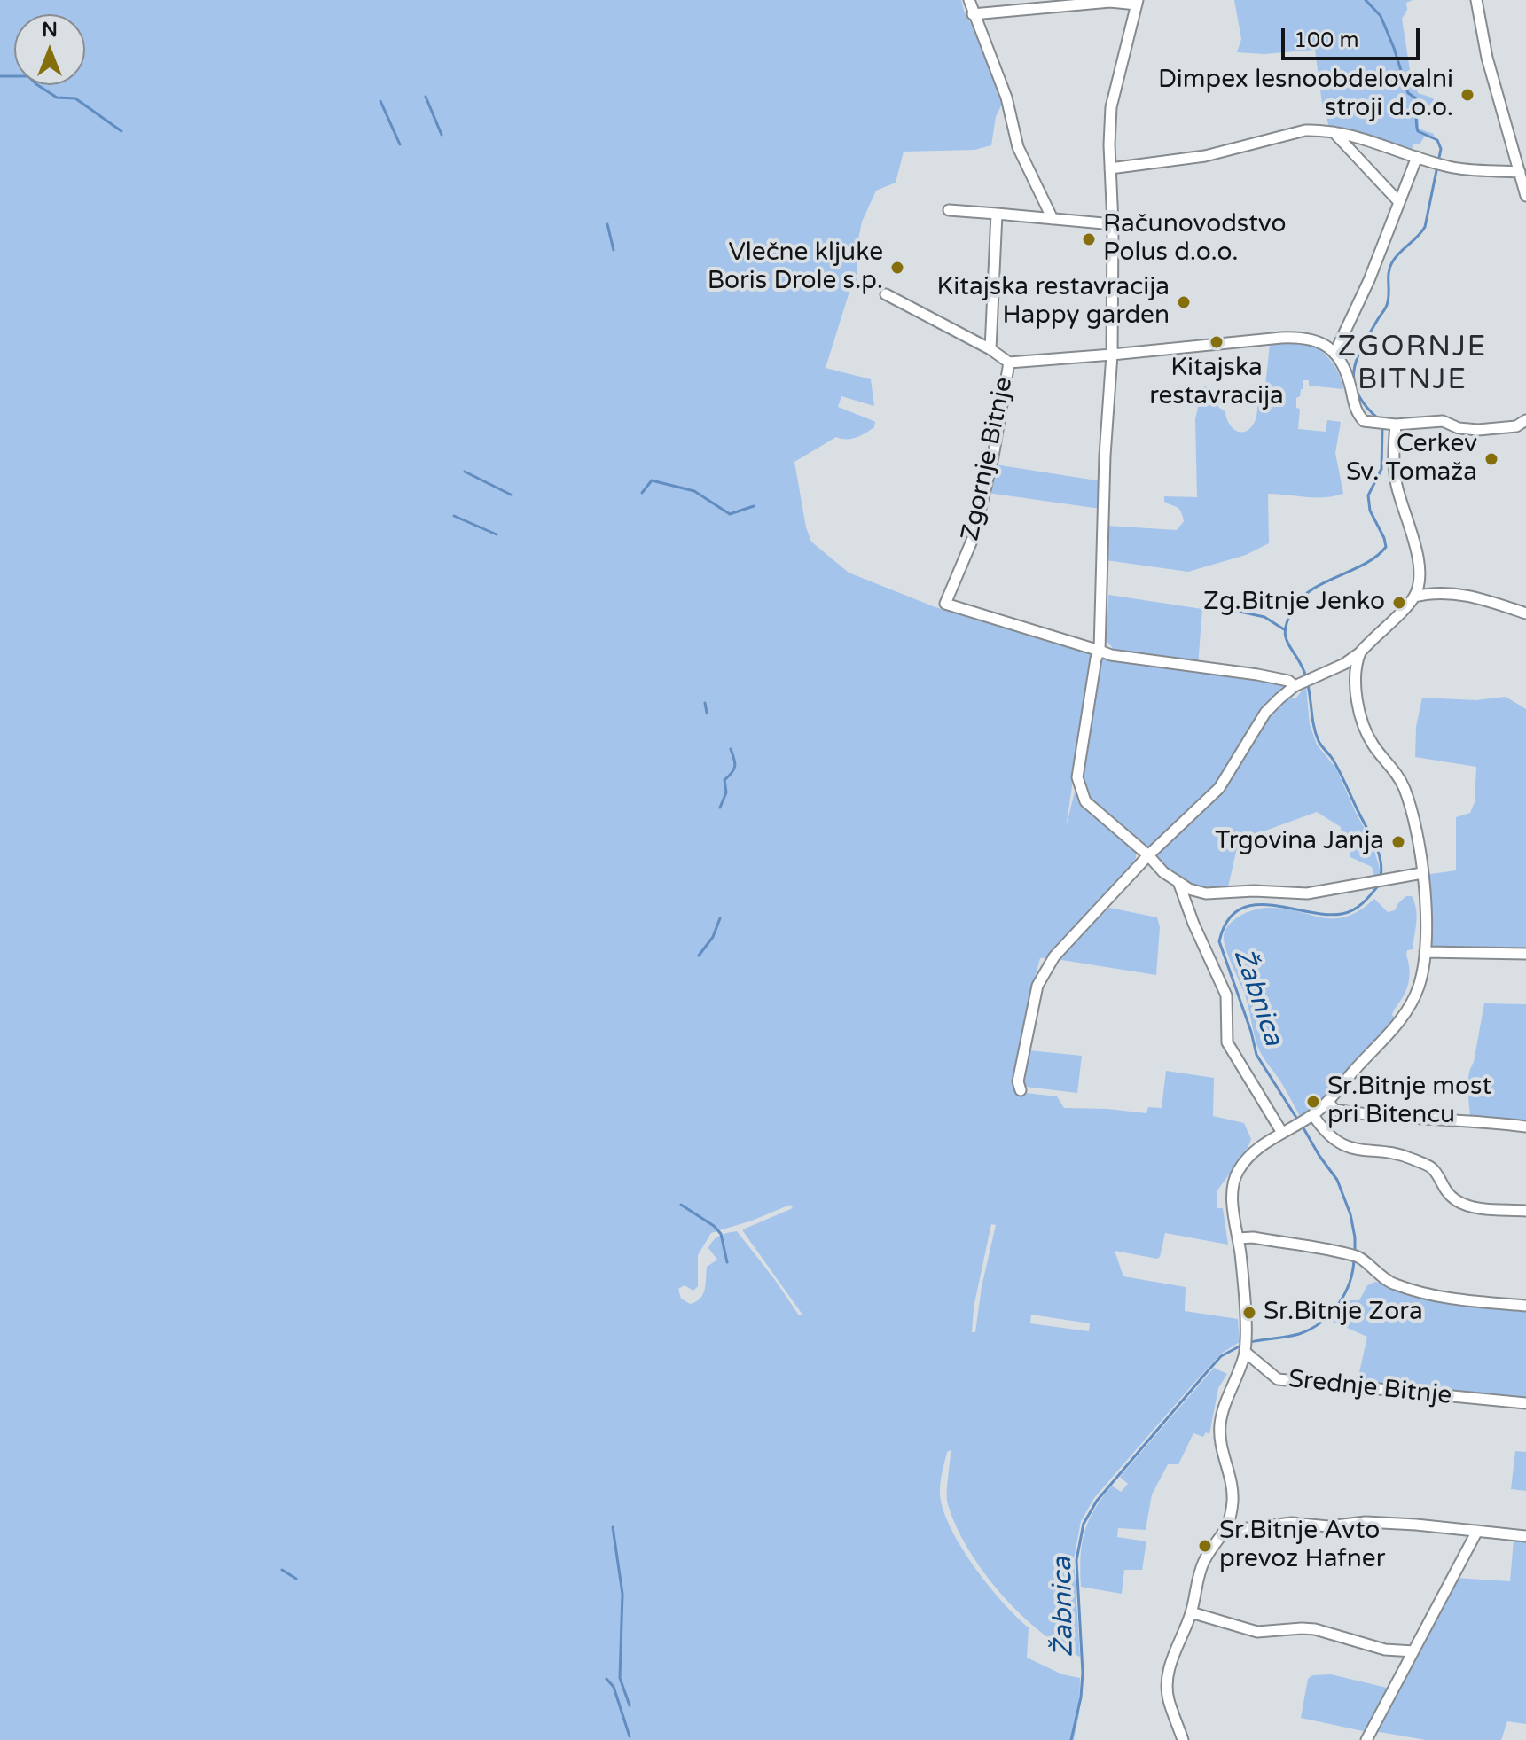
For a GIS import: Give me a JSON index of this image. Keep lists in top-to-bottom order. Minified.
{"streets":{"street":["Zgornje Bitnje","Srednje Bitnje"]},"districts":["ZGORNJE BITNJE"],"water":["Žabnica"],"places":["Dimpex lesnoobdelovalni stroji d.o.o.","Računovodstvo Polus d.o.o.","Vlečne kljuke Boris Drole s.p.","Kitajska restavracija Happy garden","Kitajska restavracija","Cerkev Sv. Tomaža","Zg.Bitnje Jenko","Trgovina Janja","Sr.Bitnje most pri Bitencu","Sr.Bitnje Zora","Sr.Bitnje Avto prevoz Hafner"],"scale_bar":"100 m","north":"top"}
